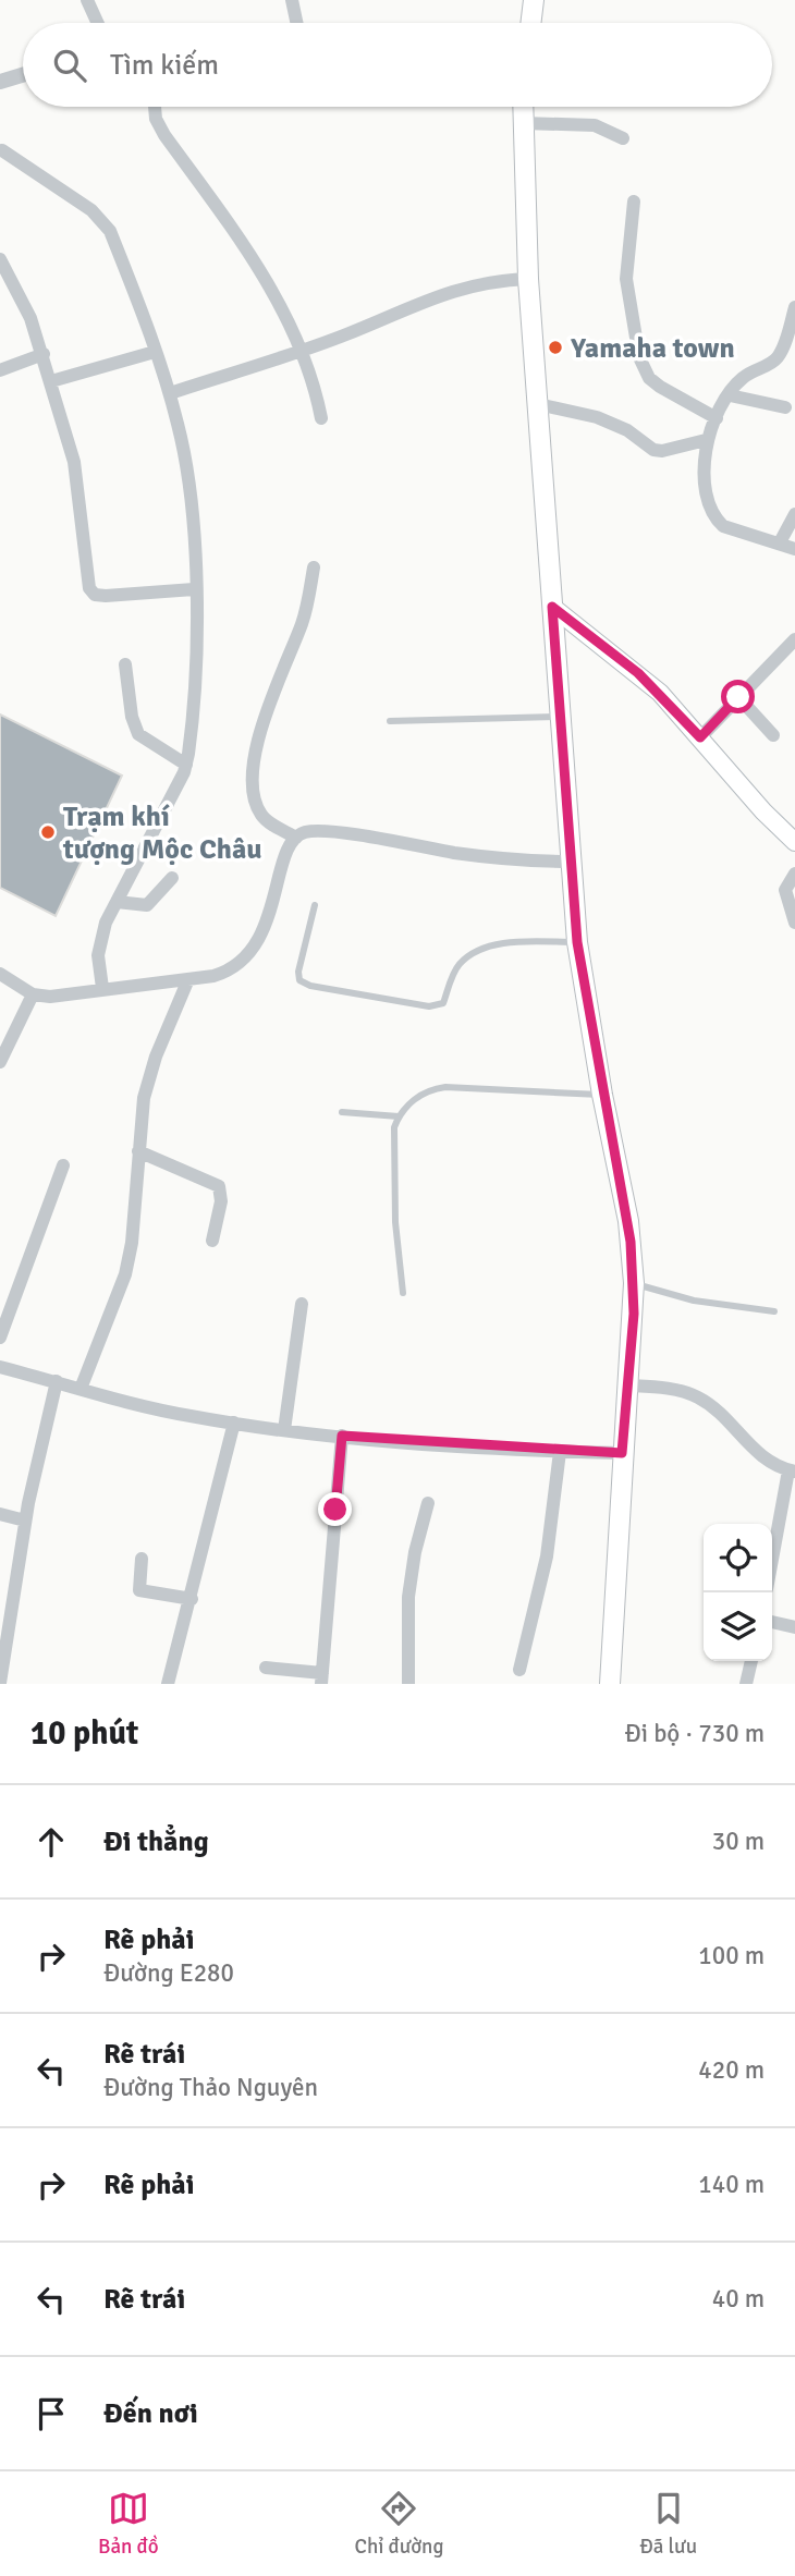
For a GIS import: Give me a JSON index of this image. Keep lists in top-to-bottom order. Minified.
{"places":["Yamaha town","Trạm khí tượng Mộc Châu"],"page":{"search":"Tìm kiếm","heading":["10 phút","Đi bộ · 730 m"],"list":[["Đi thẳng","30 m"],["Rẽ phải","Đường E280","100 m"],["Rẽ trái","Đường Thảo Nguyên","420 m"],["Rẽ phải","140 m"],["Rẽ trái","40 m"],"Đến nơi"],"nav":["Bản đồ","Chỉ đường","Đã lưu"]}}
